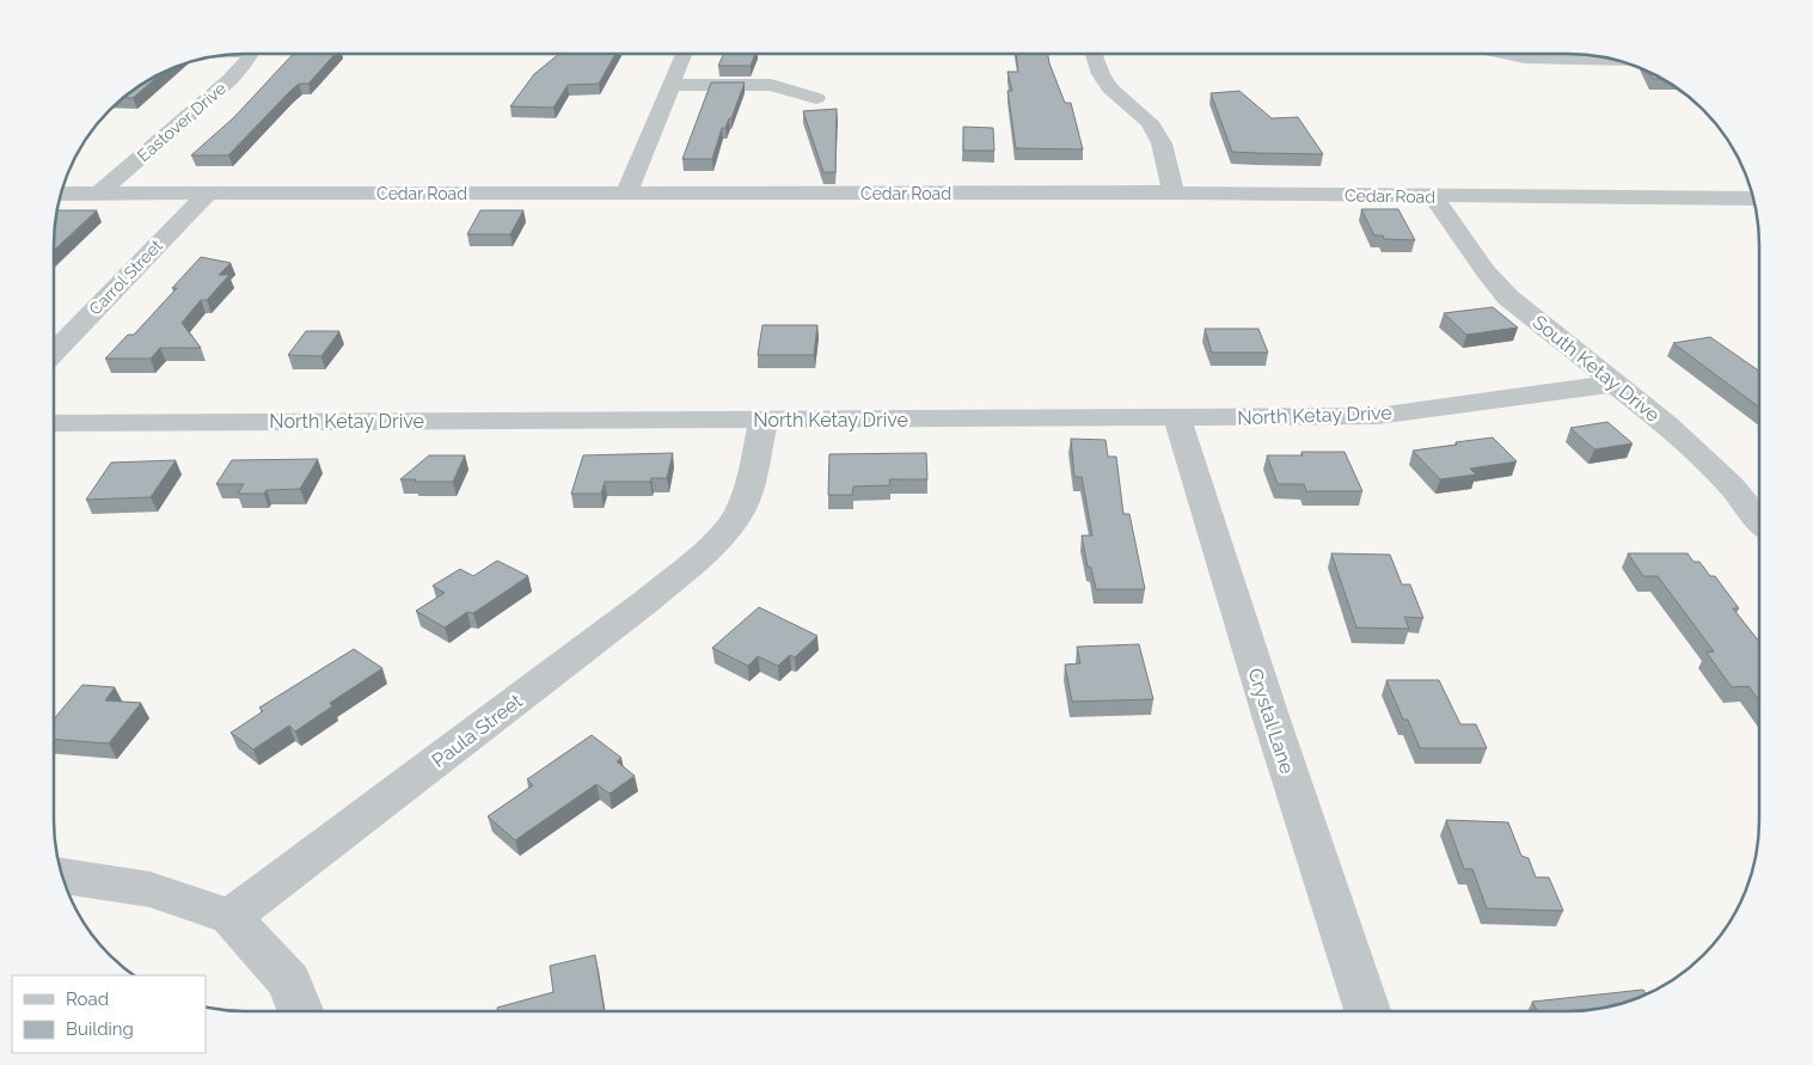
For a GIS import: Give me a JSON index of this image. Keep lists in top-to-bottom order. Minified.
{"streets":{"street":["Eastover Drive","Cedar Road","Carrol Street","South Ketay Drive","North Ketay Drive","Crystal Lane","Paula Street"]},"crossings":[["Eastover Drive","Cedar Road"],["Cedar Road","Carrol Street"],["Cedar Road","South Ketay Drive"],["South Ketay Drive","North Ketay Drive"],["North Ketay Drive","Crystal Lane"],["North Ketay Drive","Paula Street"]],"legend":["Road","Building"]}
